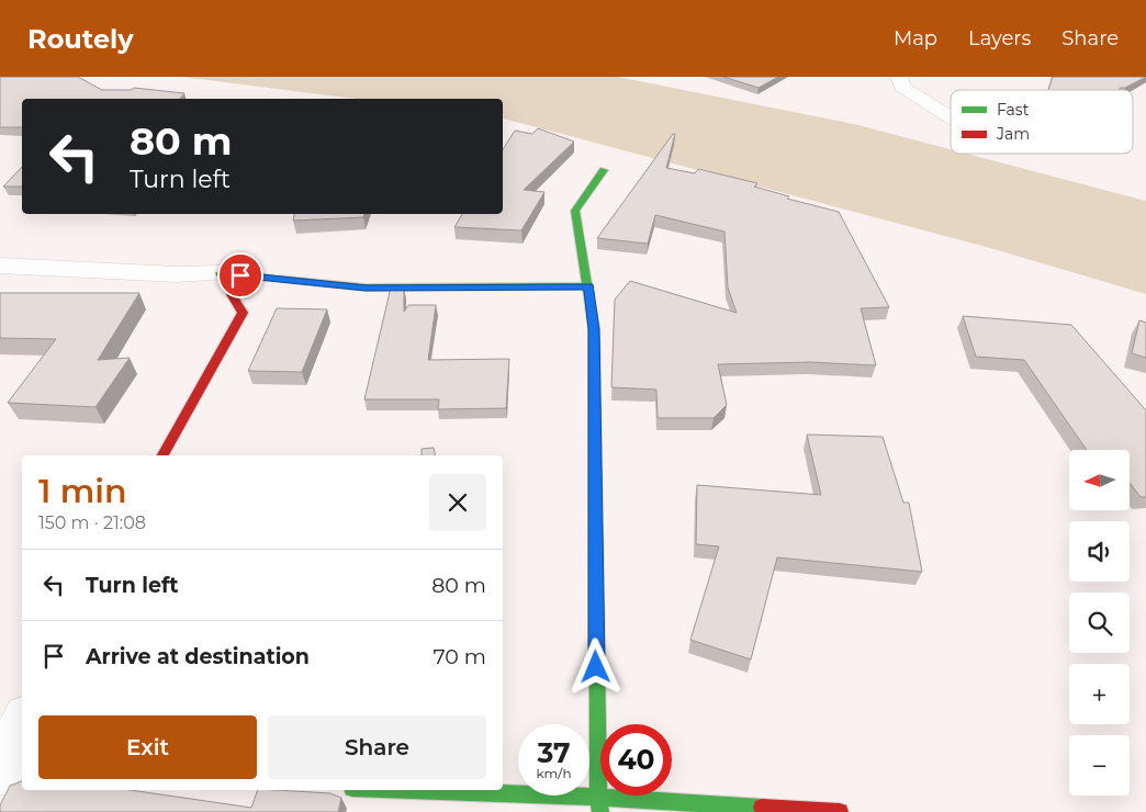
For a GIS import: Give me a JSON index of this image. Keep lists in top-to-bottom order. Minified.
{"legend":["Fast","Jam"],"north":"left","page":{"header":"Routely","nav":["Map","Layers","Share"],"turn":["80 m","Turn left"],"map_buttons":["+","−"],"heading":["1 min","150 m · 21:08"],"list":[{"name":"Turn left","value":"80 m"},{"name":"Arrive at destination","value":"70 m"}],"buttons":["Exit","Share"],"speed":"37 km/h","limit":"40"}}
